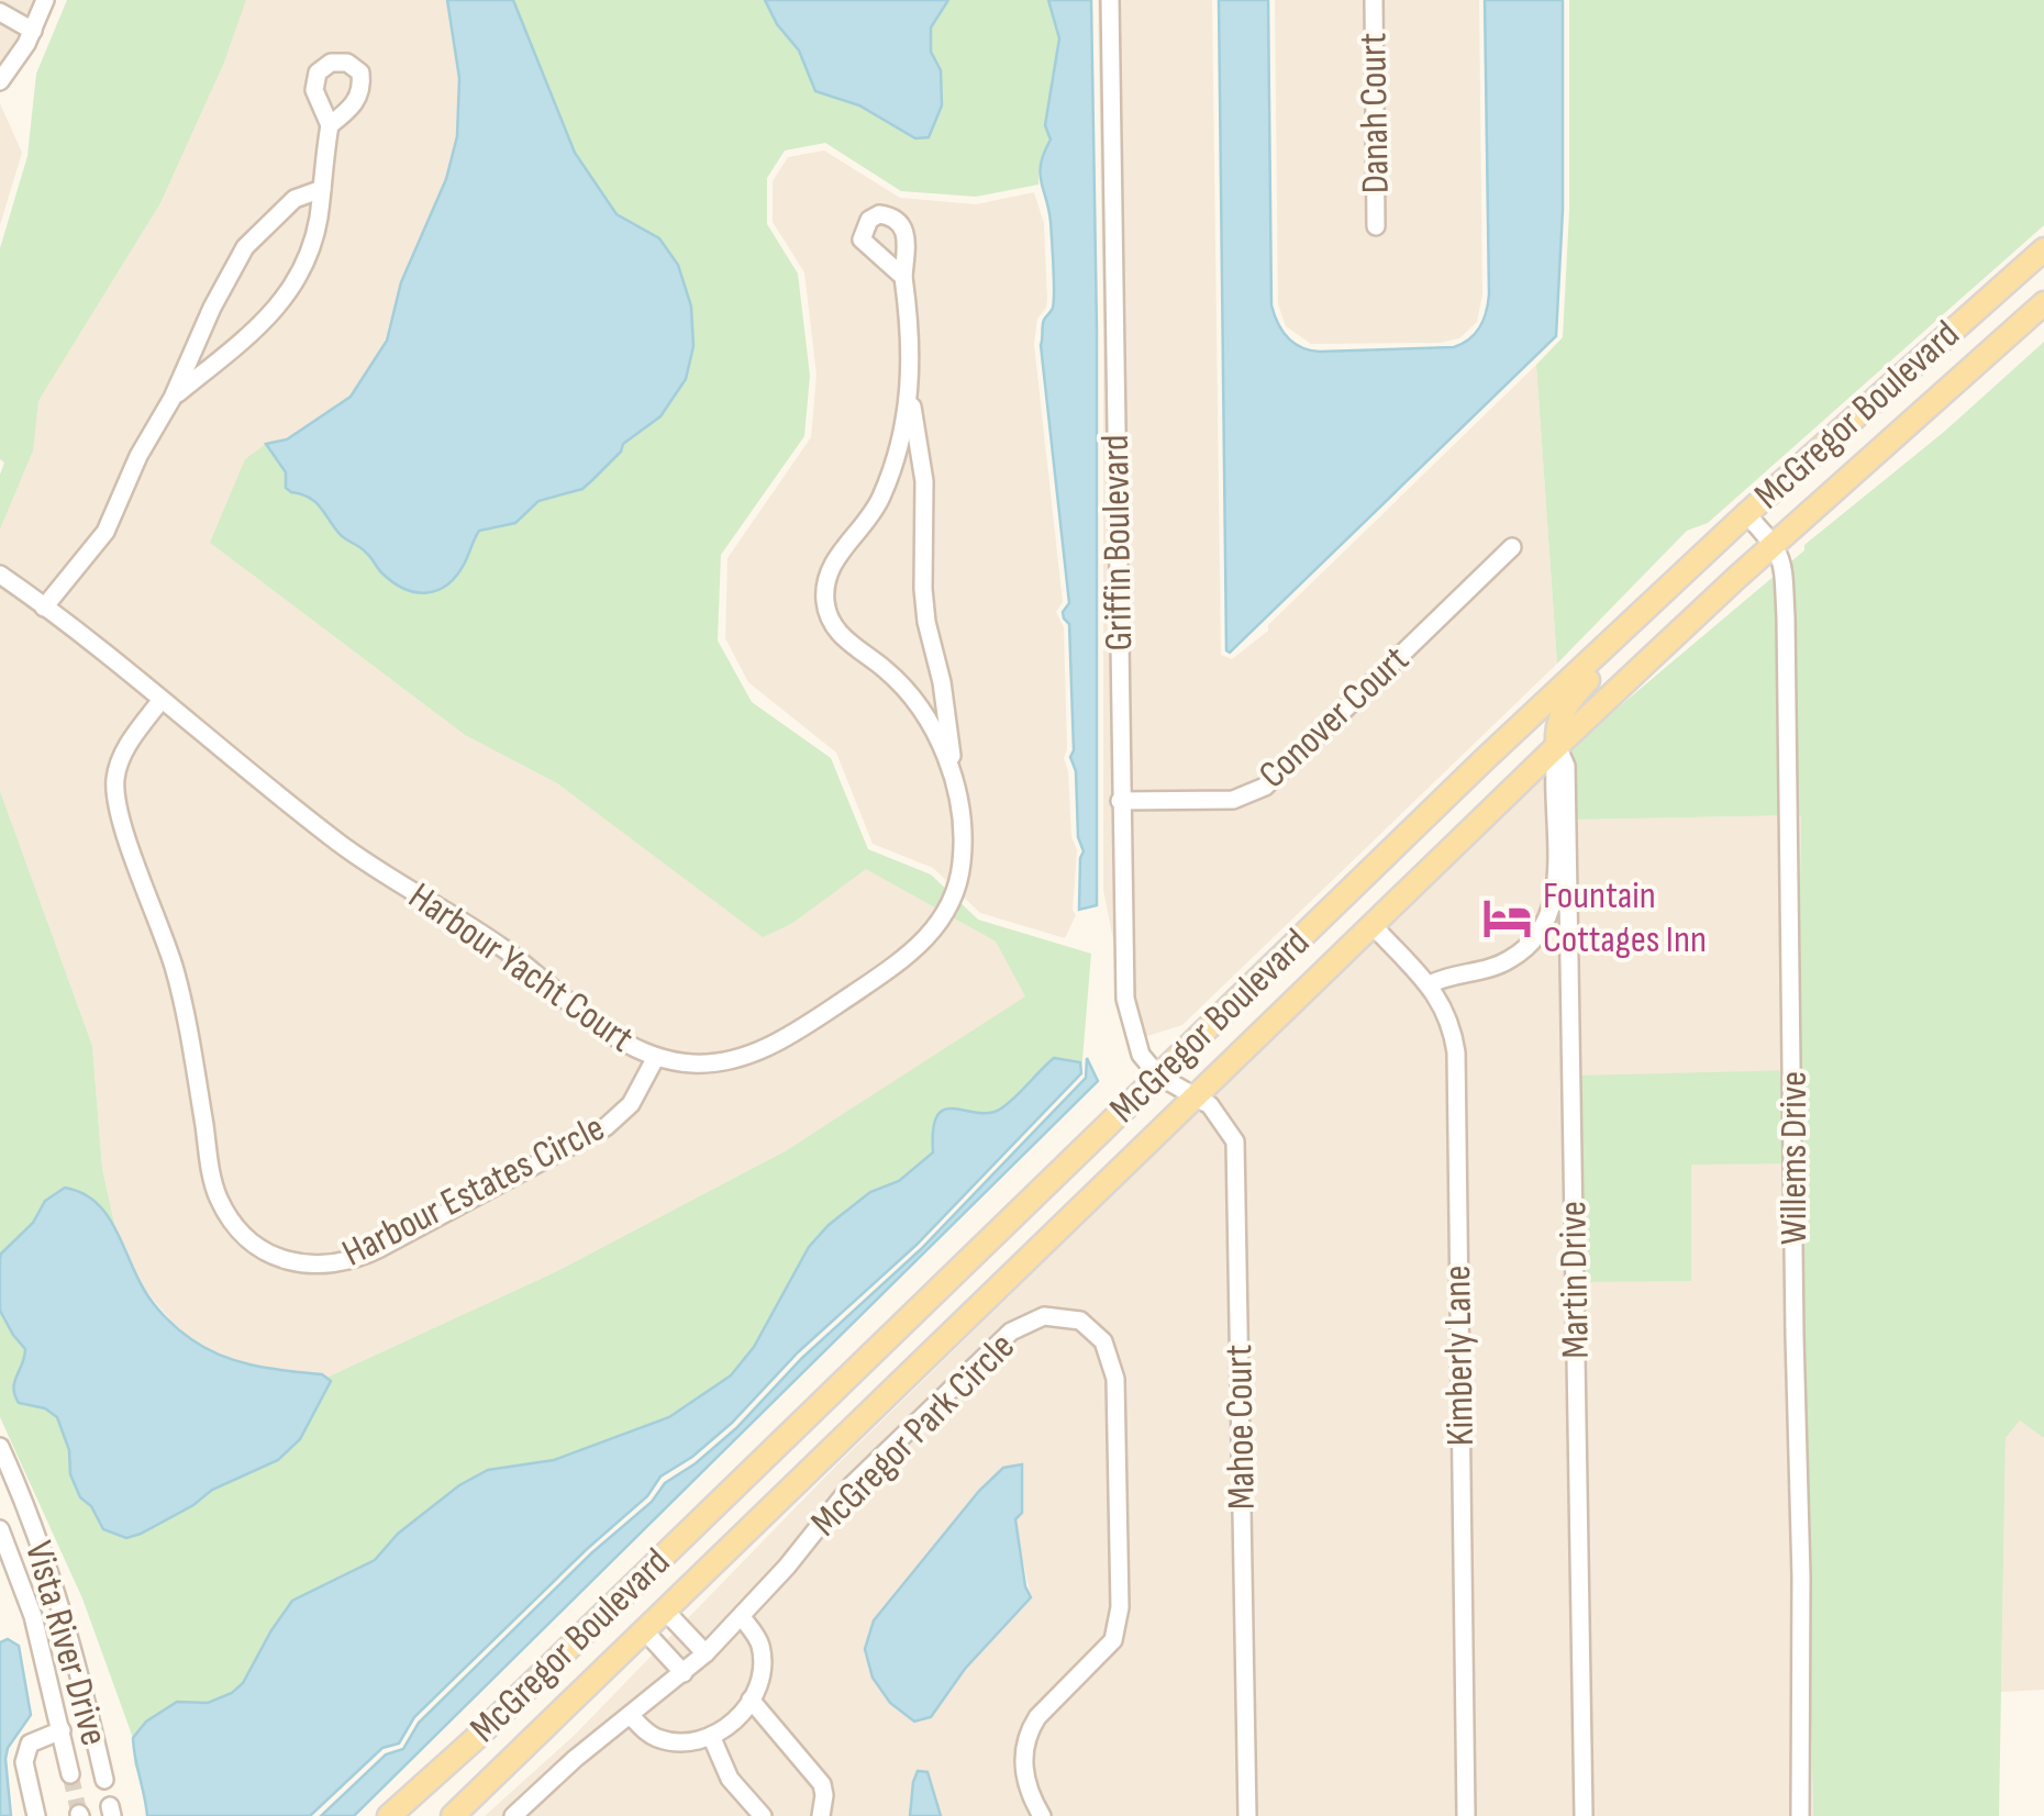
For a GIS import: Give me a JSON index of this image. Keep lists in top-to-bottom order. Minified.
{"streets":{"main road":["McGregor Boulevard"],"street":["Danah Court","Griffin Boulevard","Conover Court","Harbour Yacht Court","Willems Drive","Harbour Estates Circle","Martin Drive","Kimberly Lane","Mahoe Court","McGregor Park Circle","Vista River Drive"]},"crossings":[["McGregor Boulevard","Griffin Boulevard"],["McGregor Boulevard","Willems Drive"],["McGregor Boulevard","Martin Drive"],["McGregor Boulevard","Kimberly Lane"],["McGregor Boulevard","Mahoe Court"],["Griffin Boulevard","Conover Court"],["Griffin Boulevard","Mahoe Court"],["Harbour Yacht Court","Harbour Estates Circle"]],"places":{"hotel":["Fountain Cottages Inn"]}}
